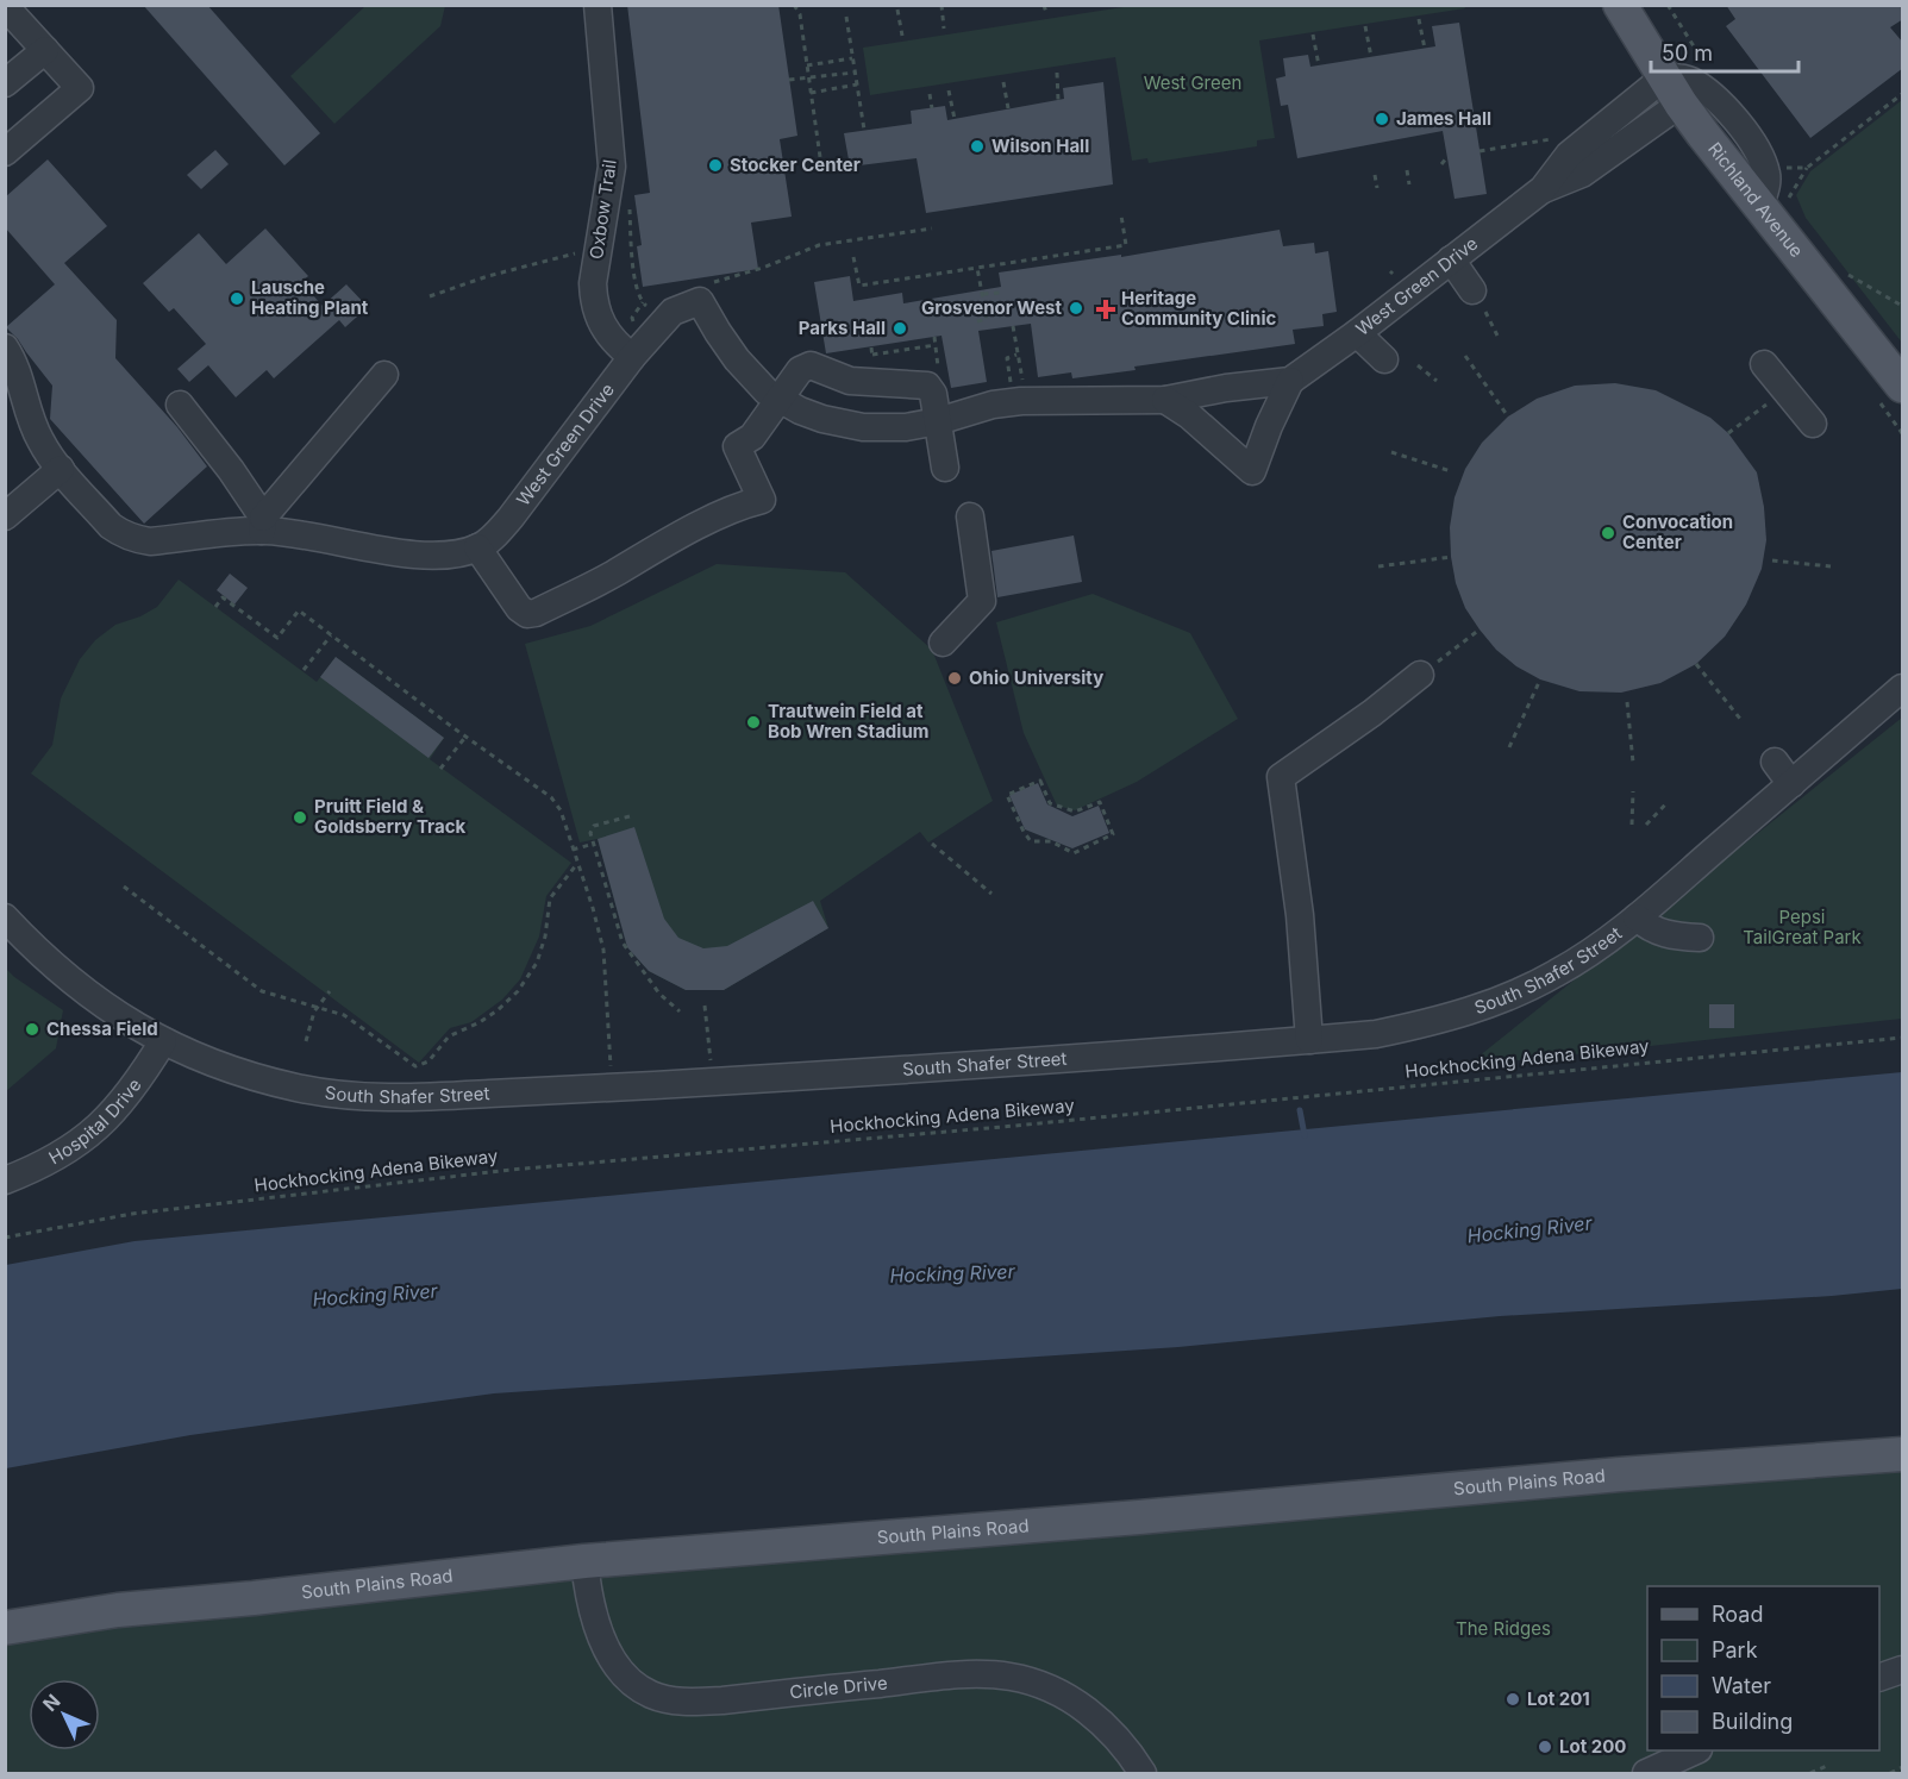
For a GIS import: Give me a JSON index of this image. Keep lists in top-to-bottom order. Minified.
{"streets":{"main road":["Richland Avenue","South Plains Road"],"street":["Oxbow Trail","West Green Drive","South Shafer Street","Hospital Drive","Circle Drive"],"path":["Hockhocking Adena Bikeway"]},"crossings":[["Richland Avenue","West Green Drive"],["Oxbow Trail","West Green Drive"],["South Shafer Street","Hospital Drive"],["South Plains Road","Circle Drive"]],"water":["Hocking River"],"parks":["West Green","Pepsi TailGreat Park","The Ridges"],"places":{"other":["James Hall","Wilson Hall","Stocker Center","Lausche Heating Plant","Grosvenor West","Parks Hall","Convocation Center","Ohio University","Trautwein Field at Bob Wren Stadium","Pruitt Field & Goldsberry Track","Chessa Field","Lot 201","Lot 200"],"health":["Heritage Community Clinic"]},"legend":["Road","Park","Water","Building"],"scale_bar":"50 m","north":"top left"}
